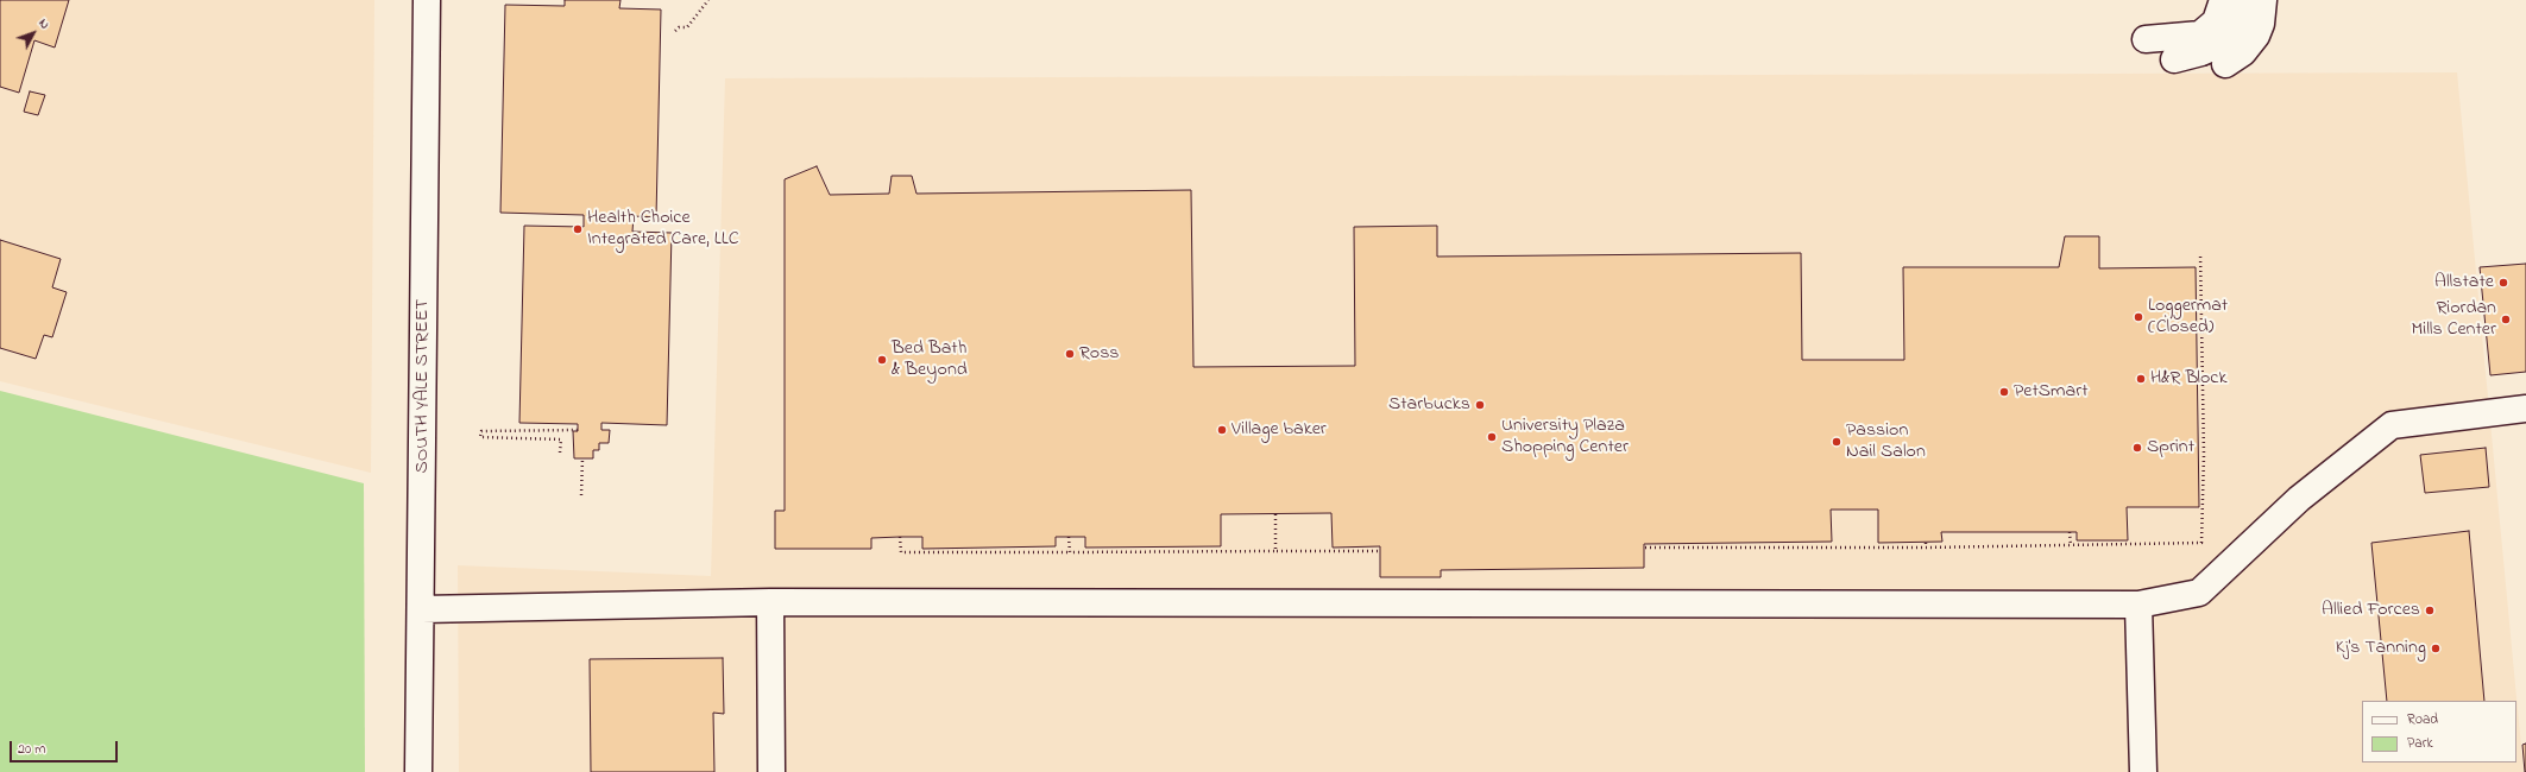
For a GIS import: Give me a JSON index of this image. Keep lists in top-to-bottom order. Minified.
{"streets":{"street":["SOUTH YALE STREET"]},"places":["Health Choice Integrated Care, LLC","Allstate","Loggermat (Closed)","Riordan Mills Center","Ross","Bed Bath & Beyond","H&R Block","PetSmart","Starbucks","Village baker","University Plaza Shopping Center","Passion Nail Salon","Sprint","Allied Forces","Kj's Tanning"],"legend":["Road","Park"],"scale_bar":"20 m","north":"top right"}
